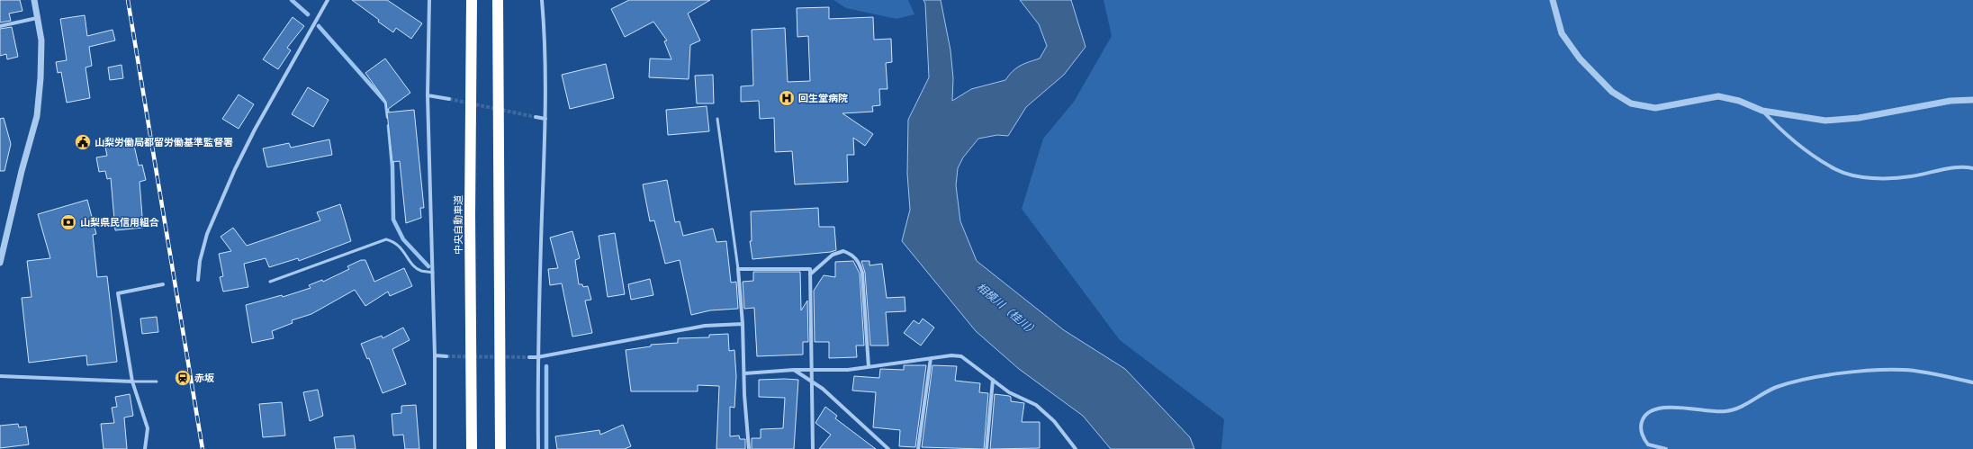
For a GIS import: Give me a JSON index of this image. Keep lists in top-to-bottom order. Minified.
{"streets":{"highway":["中央自動車道"]},"water":["相模川（桂川）"],"places":{"hospital":["回生堂病院"],"public building":["山梨労働局都留労働基準監督署"],"bank":["山梨県民信用組合"],"station":["赤坂"]}}
